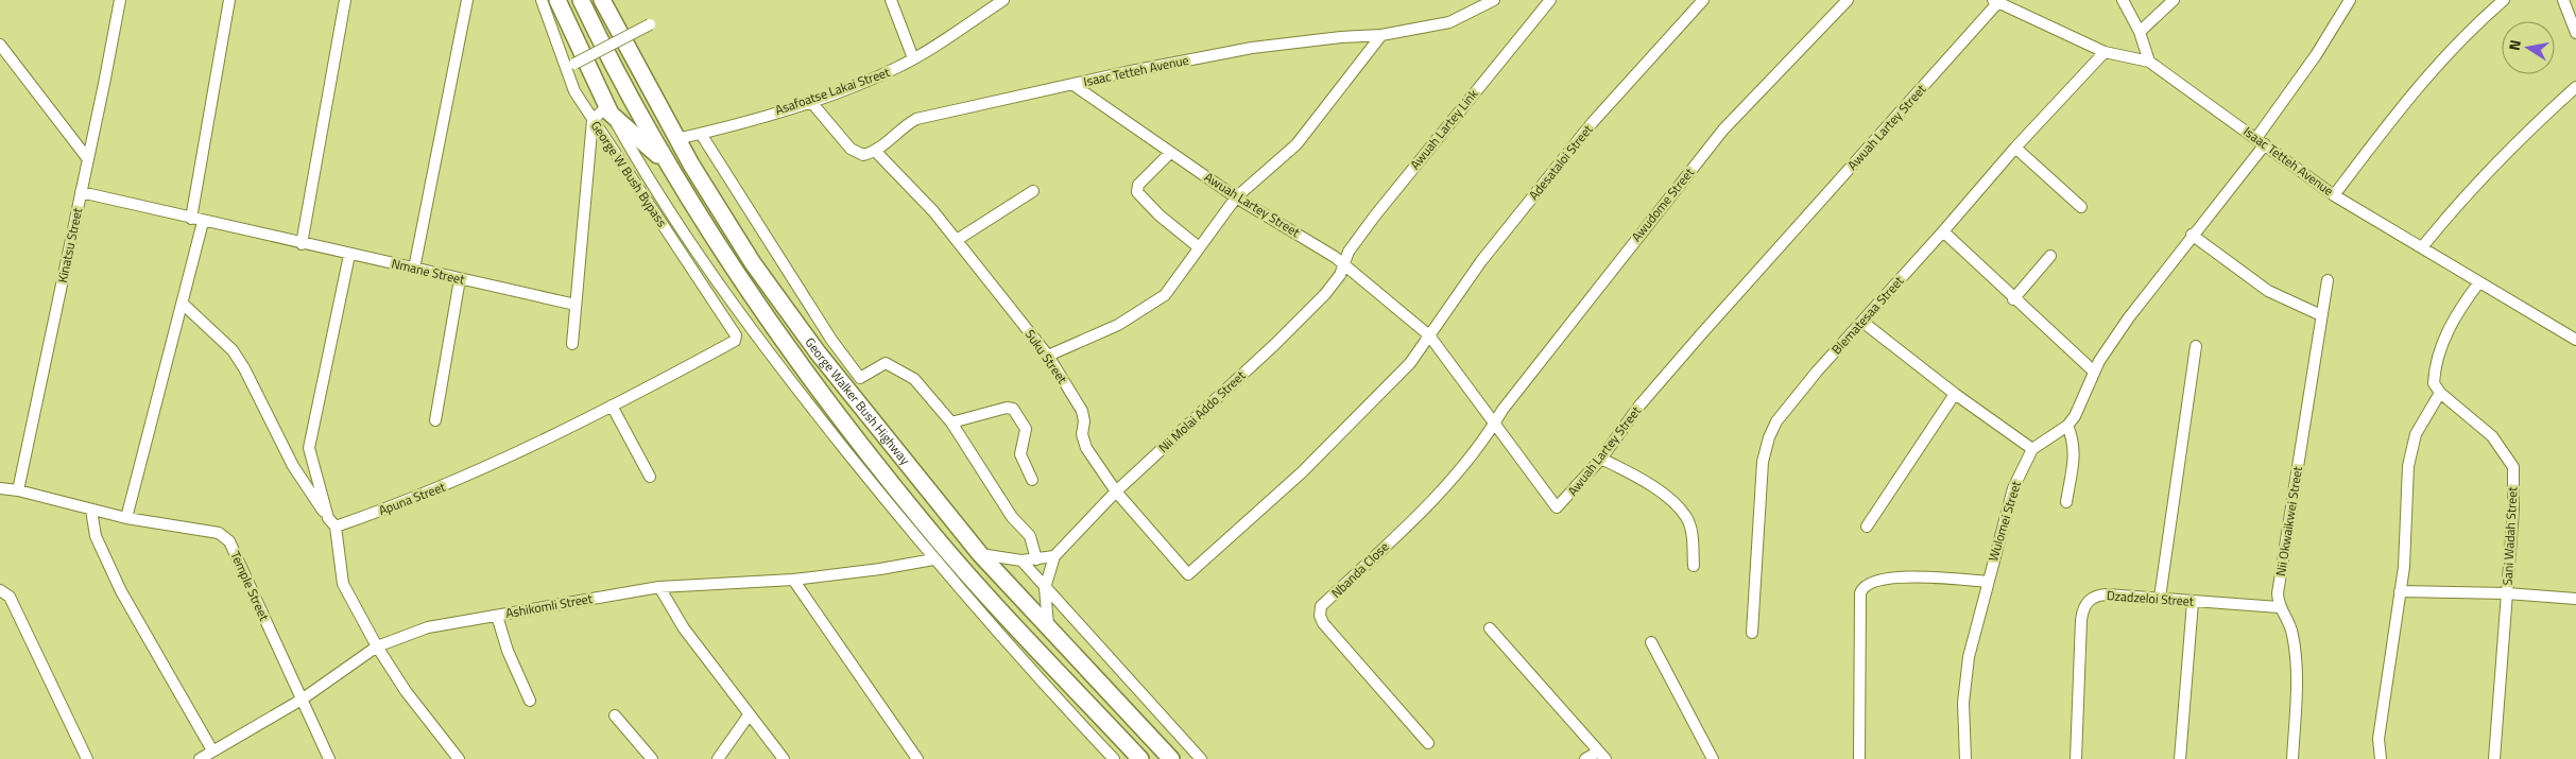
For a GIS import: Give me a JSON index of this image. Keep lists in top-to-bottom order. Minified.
{"streets":{"highway":["George Walker Bush Highway"],"street":["Isaac Tetteh Avenue","Asafoatse Lakai Street","Awuah Lartey Street","Awuah Lartey Link","Adesataloi Street","George W Bush Bypass","Awudome Street","Kinatsu Street","Nmane Street","Blematesaa Street","Suku Street","Nii Molai Addo Street","Apuna Street","Wulomei Street","Nii Okwaikwei Street","Sani Wadah Street","Nbanda Close","Temple Street","Dzadzeloi Street","Ashikomli Street"]},"crossings":[["Isaac Tetteh Avenue","Awuah Lartey Street"],["Isaac Tetteh Avenue","Blematesaa Street"],["Isaac Tetteh Avenue","Suku Street"],["Asafoatse Lakai Street","George Walker Bush Highway"],["Awuah Lartey Street","Awuah Lartey Link"],["Awuah Lartey Street","Adesataloi Street"],["Awuah Lartey Street","Awudome Street"],["Awuah Lartey Street","Nii Molai Addo Street"],["Awuah Lartey Street","Nbanda Close"],["Awuah Lartey Link","Nii Molai Addo Street"],["Adesataloi Street","Suku Street"],["George W Bush Bypass","Apuna Street"],["Awudome Street","Nbanda Close"],["Kinatsu Street","Nmane Street"],["Kinatsu Street","Temple Street"],["Suku Street","Nii Molai Addo Street"],["George Walker Bush Highway","Nii Molai Addo Street"],["Nii Okwaikwei Street","Dzadzeloi Street"],["Temple Street","Ashikomli Street"]],"north":"left"}
